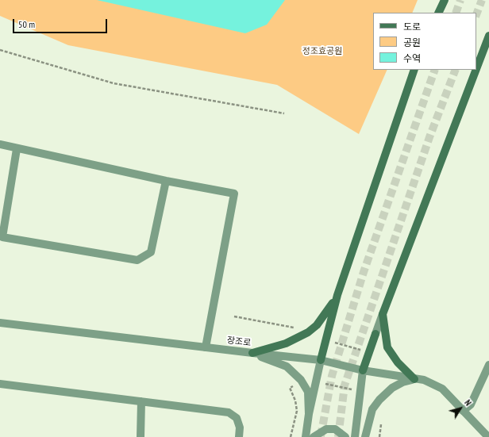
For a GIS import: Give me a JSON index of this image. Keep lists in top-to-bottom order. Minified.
{"streets":{"street":["장조로"]},"parks":["정조효공원"],"legend":["도로","공원","수역"],"scale_bar":"50 m","north":"top right"}
